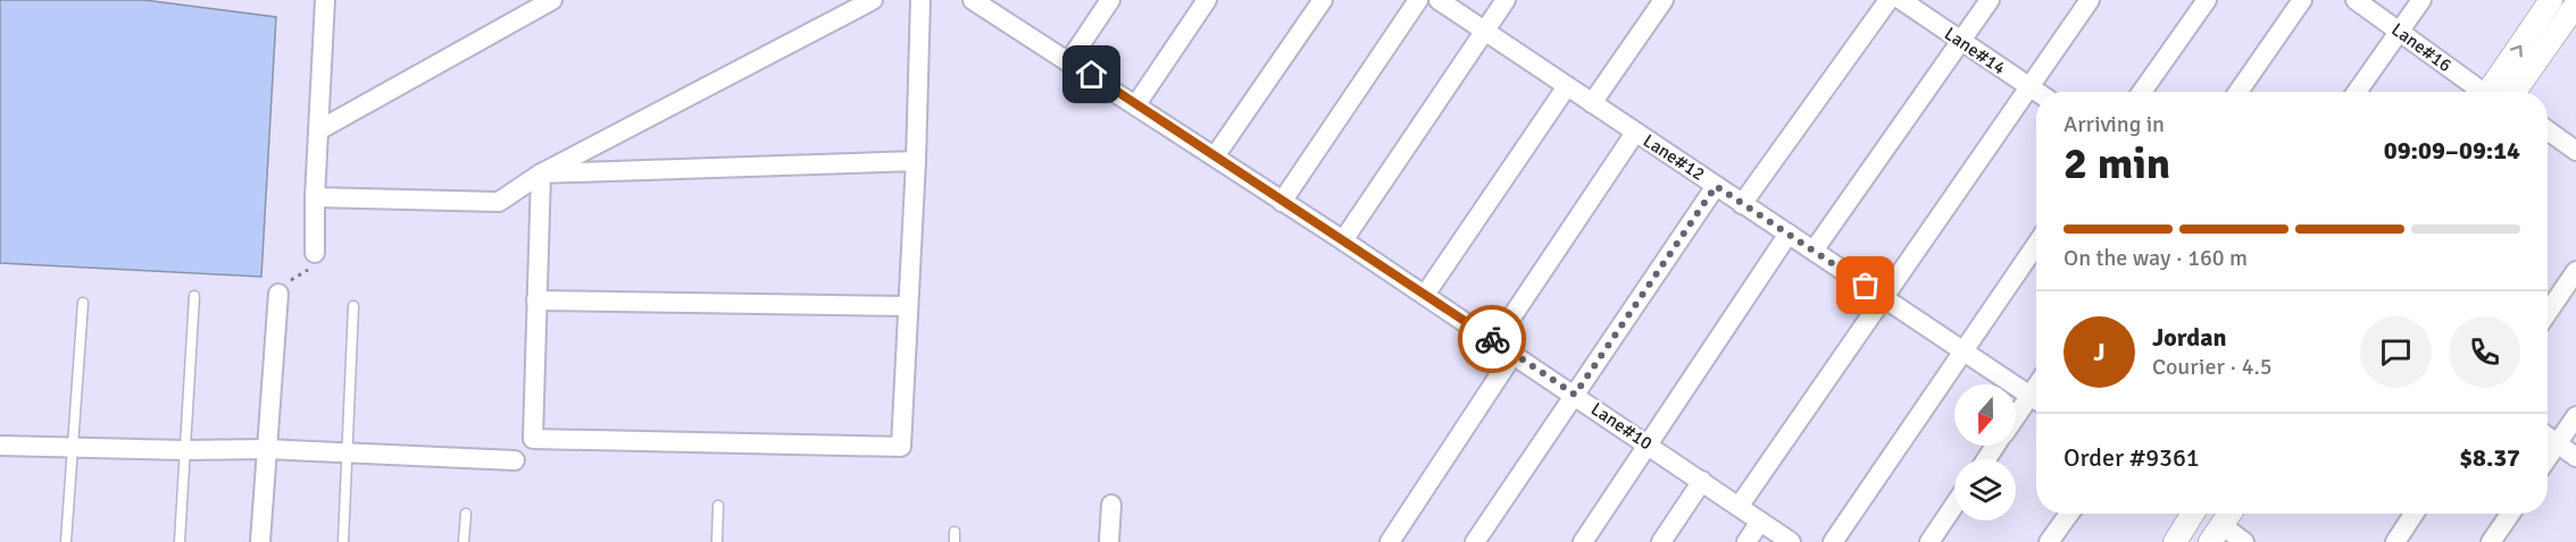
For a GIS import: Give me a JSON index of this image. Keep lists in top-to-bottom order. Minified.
{"streets":{"street":["Lane#16","Lane#14","Lane#12","Lane#10"]},"north":"bottom","page":{"heading":["2 min","Arriving in","09:09–09:14"],"panel":["Jordan","Courier · 4.5","Order #9361","$8.37"],"bar":"On the way · 160 m","round":"J"}}
